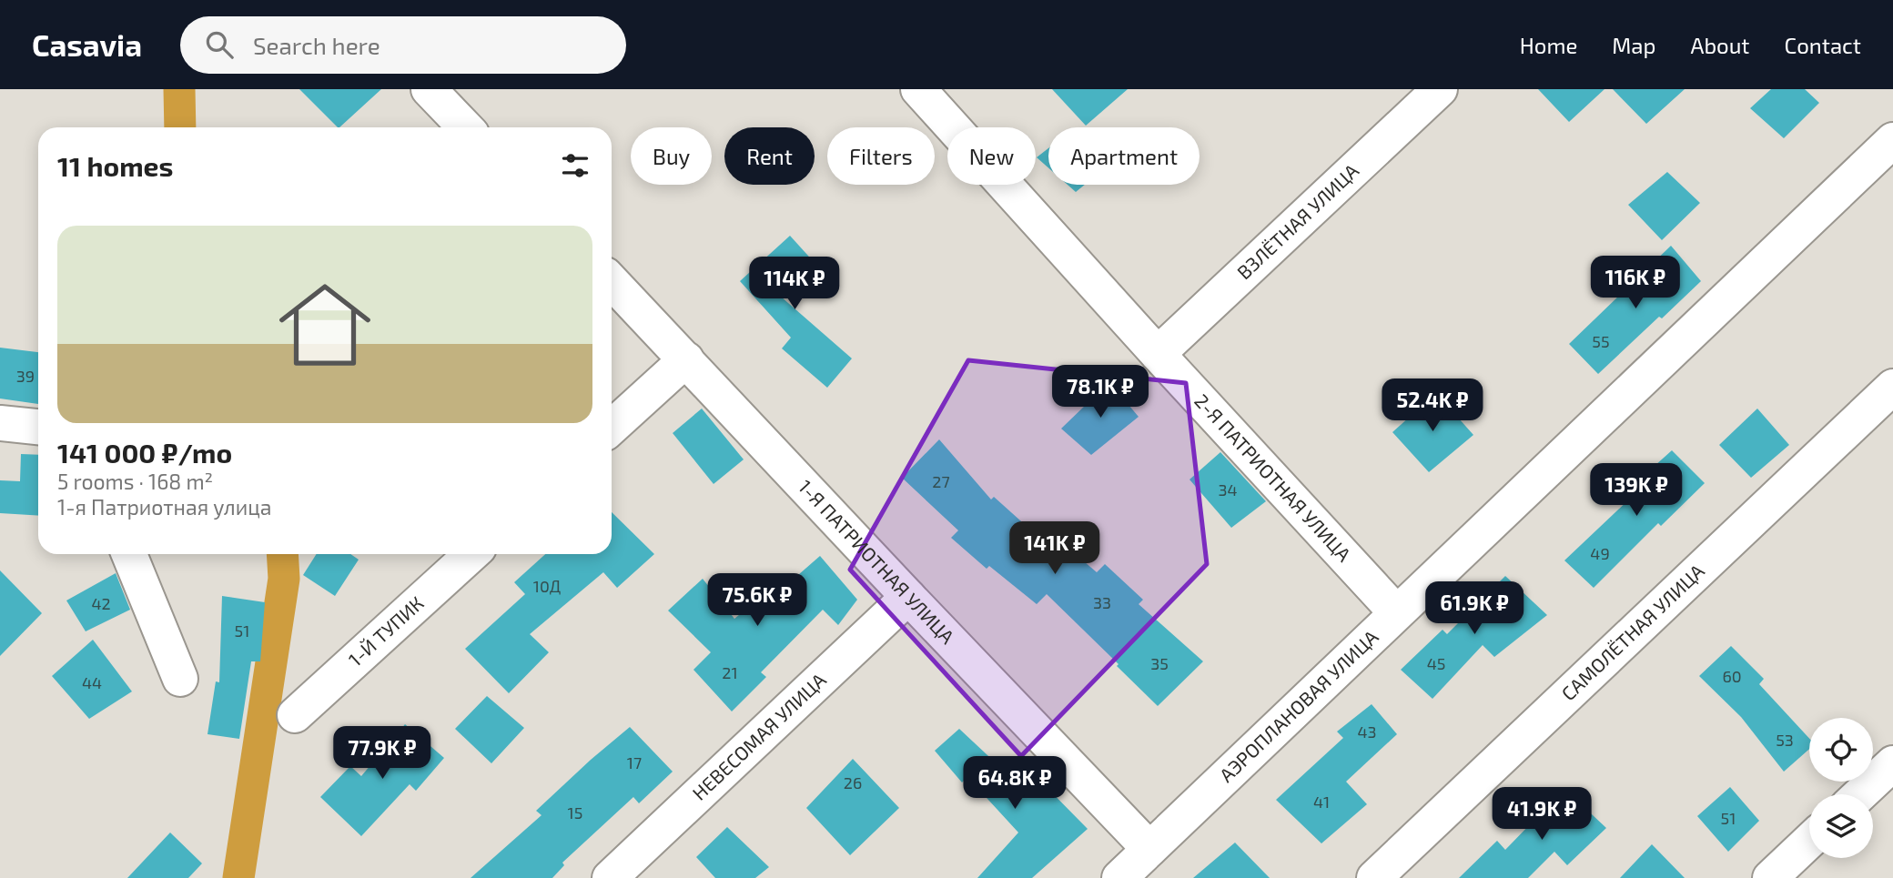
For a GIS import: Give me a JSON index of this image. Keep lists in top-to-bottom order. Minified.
{"streets":{"street":["ВЗЛЁТНАЯ УЛИЦА","2-Я ПАТРИОТНАЯ УЛИЦА","1-Я ПАТРИОТНАЯ УЛИЦА","1-Й ТУПИК","САМОЛЁТНАЯ УЛИЦА","АЭРОПЛАНОВАЯ УЛИЦА","НЕВЕСОМАЯ УЛИЦА"]},"crossings":[["ВЗЛЁТНАЯ УЛИЦА","2-Я ПАТРИОТНАЯ УЛИЦА"],["2-Я ПАТРИОТНАЯ УЛИЦА","АЭРОПЛАНОВАЯ УЛИЦА"],["1-Я ПАТРИОТНАЯ УЛИЦА","АЭРОПЛАНОВАЯ УЛИЦА"],["1-Я ПАТРИОТНАЯ УЛИЦА","НЕВЕСОМАЯ УЛИЦА"]],"house_numbers":["55","39","27","34","49","10Д","33","42","51","35","45","21","60","44","43","53","17","26","41","15","51"],"page":{"header":"Casavia","search":"Search here","nav":["Home","Map","About","Contact"],"chip":["Buy","Rent","Filters","New","Apartment"],"heading":"11 homes","list":[{"name":"141 000 ₽/mo","note":"5 rooms · 168 m² · 1-я Патриотная улица"}],"price":["116K ₽","114K ₽","78.1K ₽","52.4K ₽","139K ₽","141K ₽","75.6K ₽","61.9K ₽","77.9K ₽","64.8K ₽","41.9K ₽"]}}
